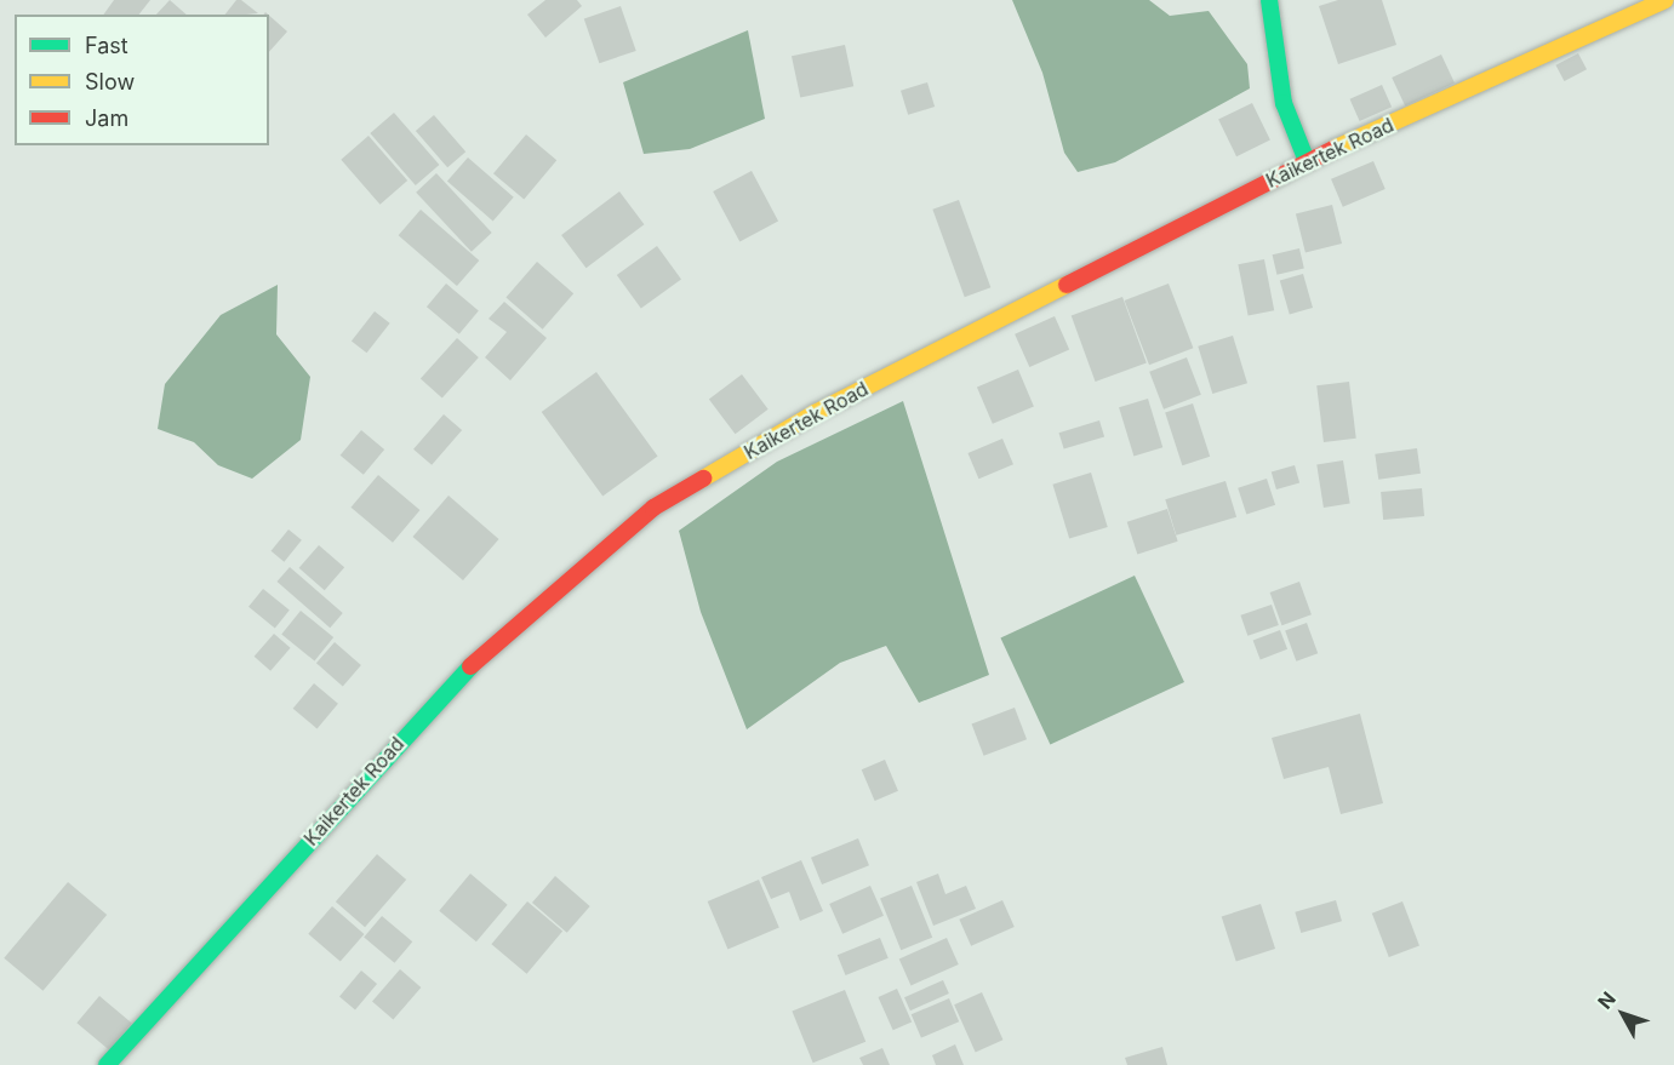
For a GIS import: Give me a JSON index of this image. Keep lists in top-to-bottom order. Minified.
{"streets":{"main road":["Kaikertek Road"]},"legend":["Fast","Slow","Jam"],"north":"top left"}
